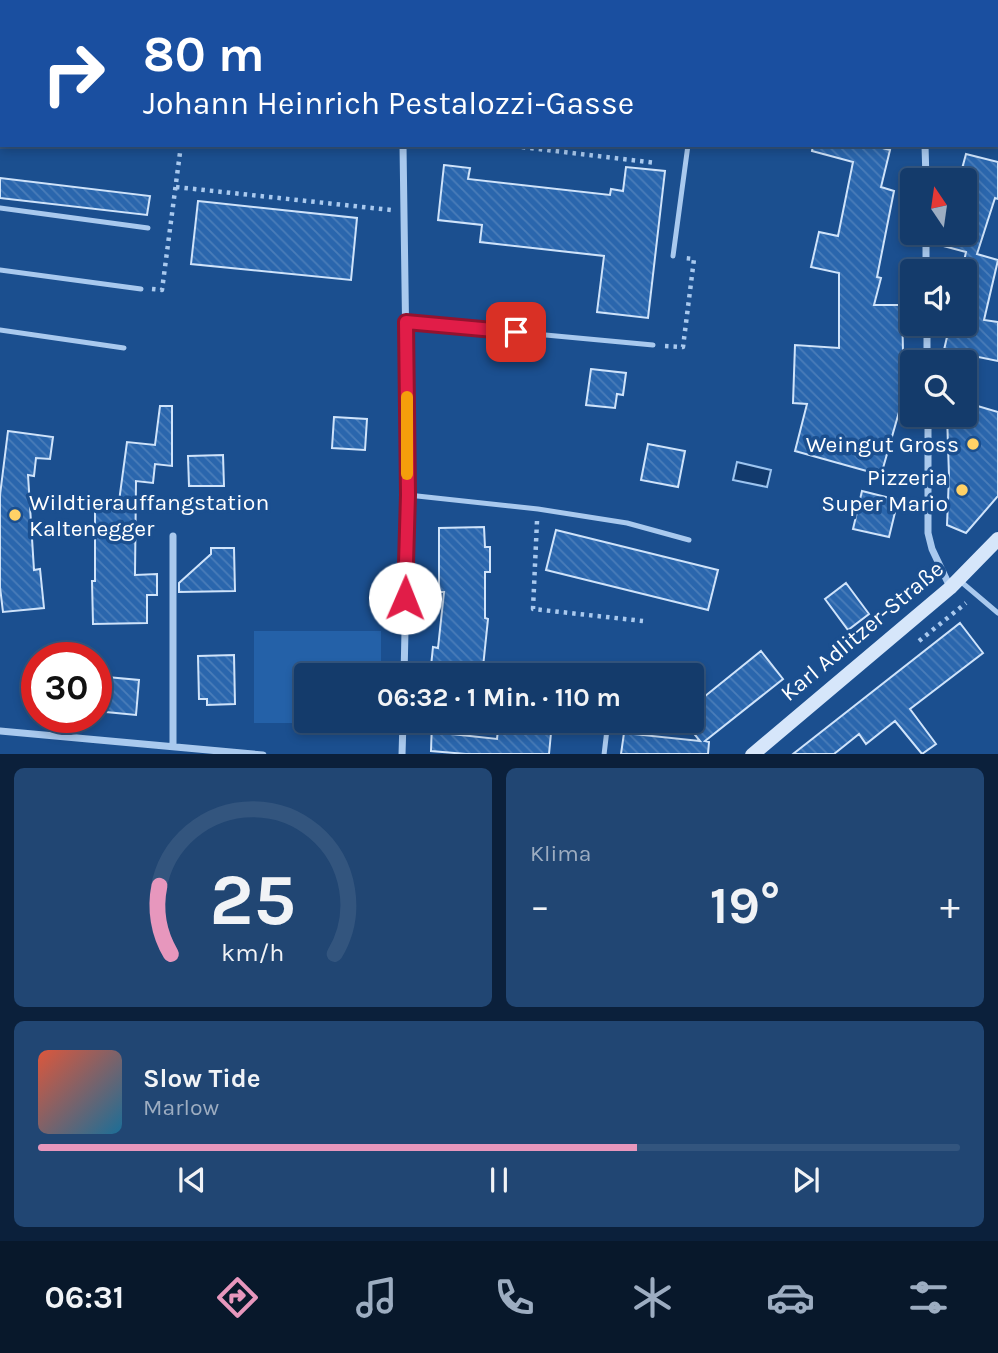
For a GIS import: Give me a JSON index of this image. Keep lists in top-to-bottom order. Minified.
{"streets":{"street":["Karl Adlitzer-Straße"]},"places":["Weingut Gross","Pizzeria Super Mario","Wildtierauffangstation Kaltenegger"],"north":"top","page":{"turn":["80 m","Johann Heinrich Pestalozzi-Gasse"],"limit":"30","trip":"06:32 · 1 Min. · 110 m","tile":"Klima","heat":["−","19°","+"],"song":["Slow Tide","Marlow"],"tabs":"06:31","gauge":["25","km/h"]}}
